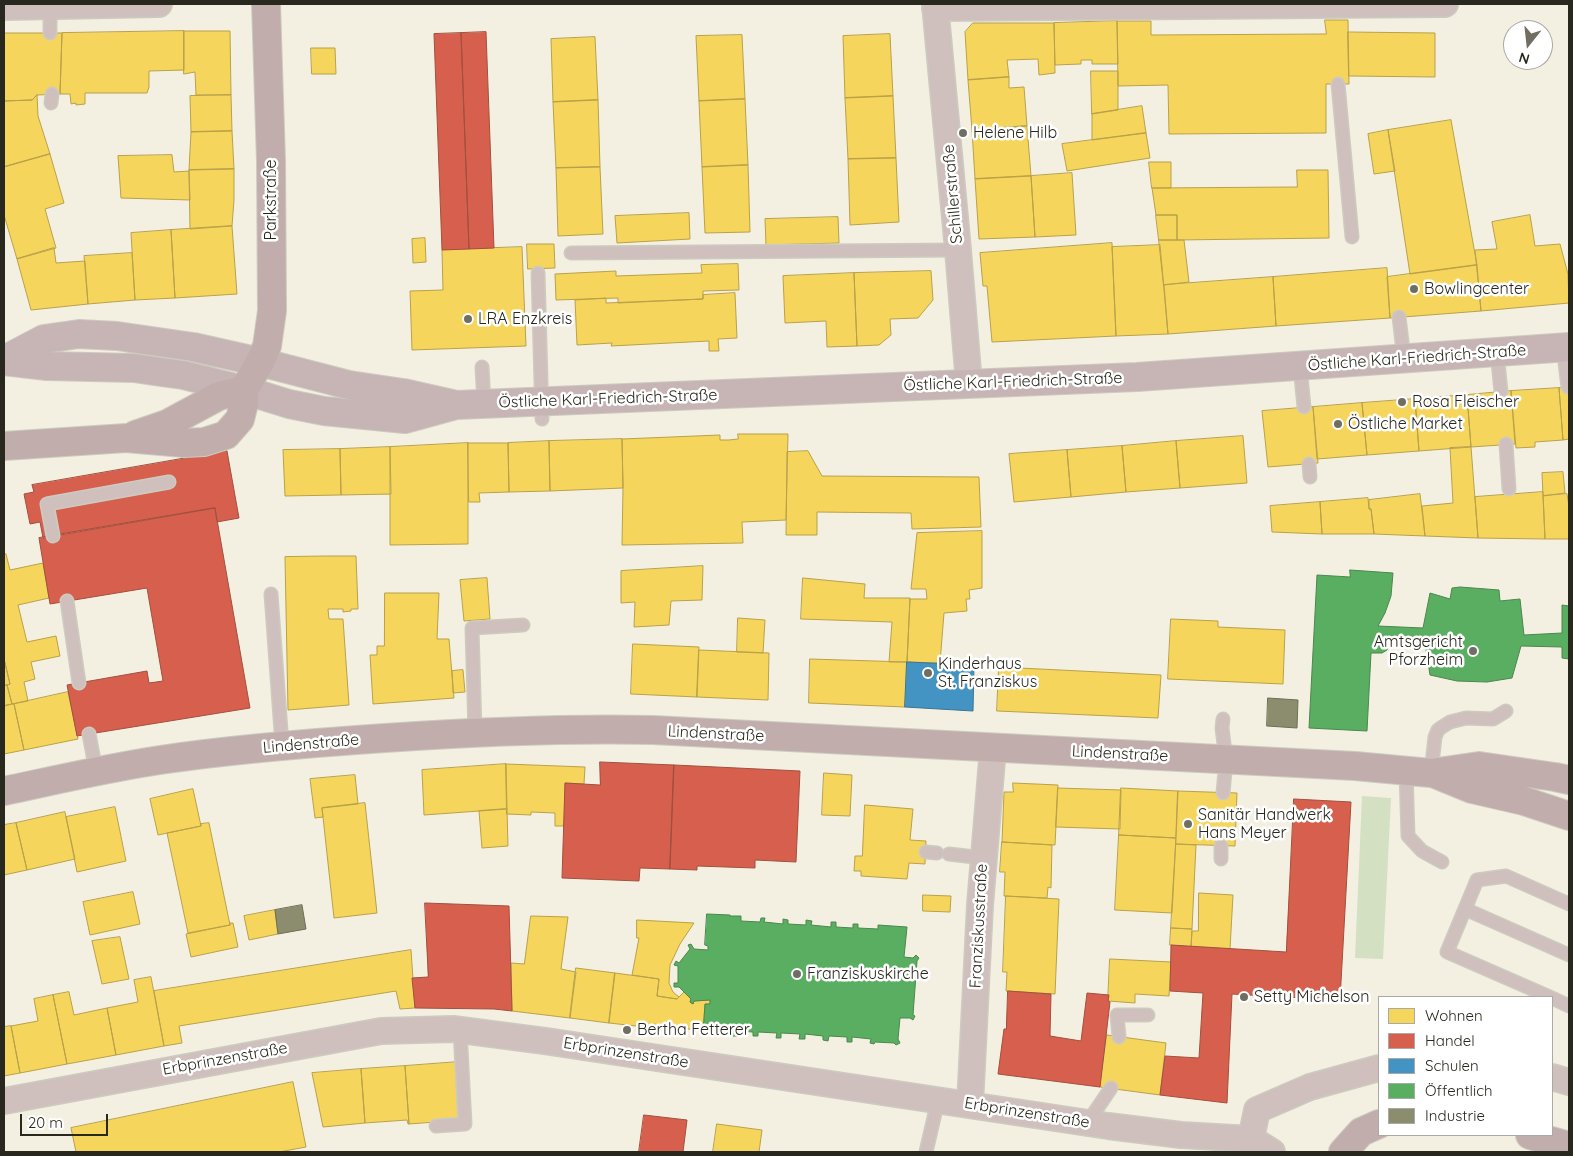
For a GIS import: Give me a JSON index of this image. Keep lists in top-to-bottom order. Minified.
{"streets":{"main road":["Parkstraße","Östliche Karl-Friedrich-Straße","Lindenstraße"],"street":["Schillerstraße","Franziskusstraße","Erbprinzenstraße"]},"crossings":[["Schillerstraße","Östliche Karl-Friedrich-Straße"],["Parkstraße","Östliche Karl-Friedrich-Straße"],["Lindenstraße","Franziskusstraße"],["Franziskusstraße","Erbprinzenstraße"]],"places":["Helene Hilb","Bowlingcenter","LRA Enzkreis","Rosa Fleischer","Östliche Market","Amtsgericht Pforzheim","Kinderhaus St. Franziskus","Sanitär Handwerk Hans Meyer","Franziskuskirche","Setty Michelson","Bertha Fetterer"],"legend":["Wohnen","Handel","Schulen","Öffentlich","Industrie"],"scale_bar":"20 m","north":"bottom"}
